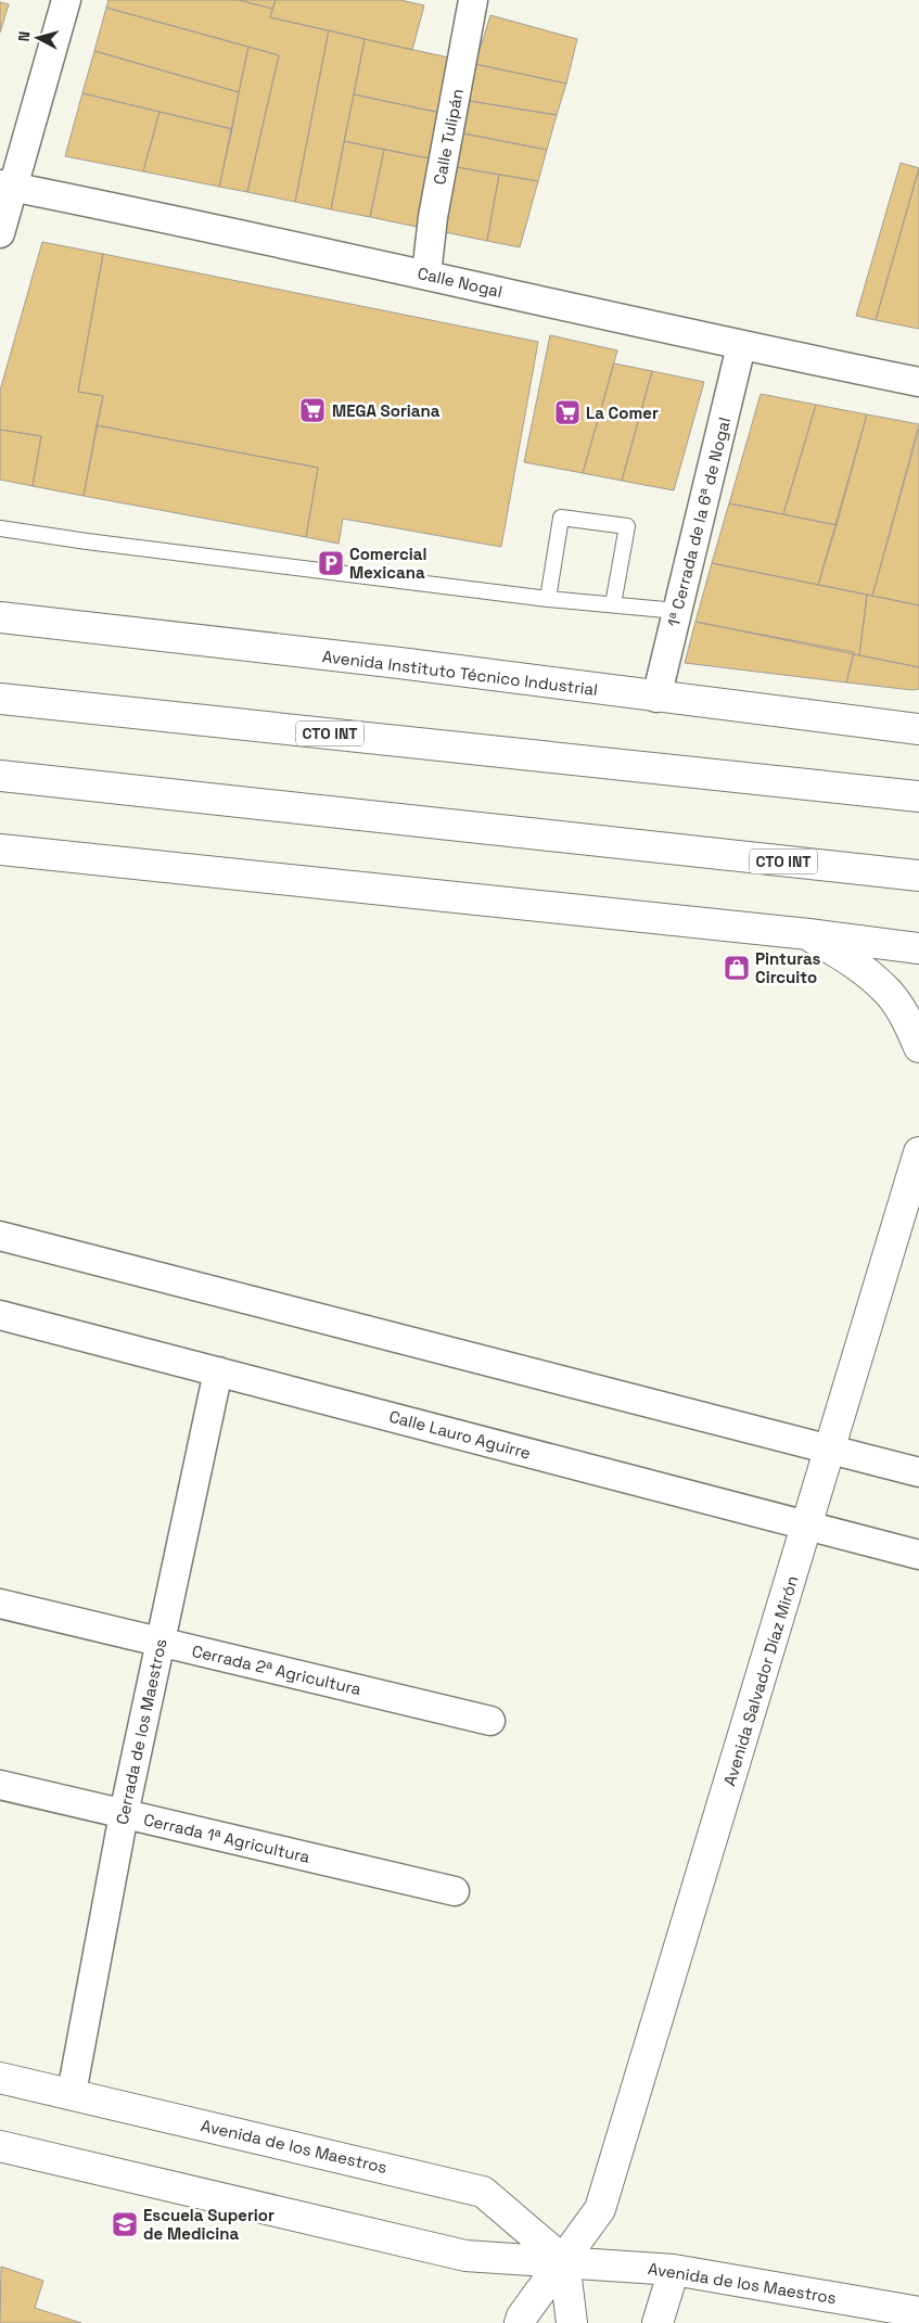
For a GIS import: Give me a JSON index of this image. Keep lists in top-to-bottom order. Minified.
{"streets":{"main road":["Avenida Instituto Técnico Industrial","CTO INT","Avenida Salvador Díaz Mirón","Avenida de los Maestros"],"street":["Calle Tulipán","Calle Nogal","1ª Cerrada de la 6ª de Nogal","Calle Lauro Aguirre","Cerrada 2ª Agricultura","Cerrada de los Maestros","Cerrada 1ª Agricultura"]},"crossings":[["Calle Tulipán","Calle Nogal"],["Calle Nogal","1ª Cerrada de la 6ª de Nogal"],["1ª Cerrada de la 6ª de Nogal","Avenida Instituto Técnico Industrial"],["Calle Lauro Aguirre","Avenida Salvador Díaz Mirón"],["Calle Lauro Aguirre","Cerrada de los Maestros"],["Cerrada 2ª Agricultura","Cerrada de los Maestros"],["Avenida Salvador Díaz Mirón","Avenida de los Maestros"],["Cerrada de los Maestros","Cerrada 1ª Agricultura"],["Cerrada de los Maestros","Avenida de los Maestros"]],"places":{"supermarket":["MEGA Soriana","La Comer"],"parking":["Comercial Mexicana"],"shop":["Pinturas Circuito"],"school or university":["Escuela Superior de Medicina"]},"north":"left"}
